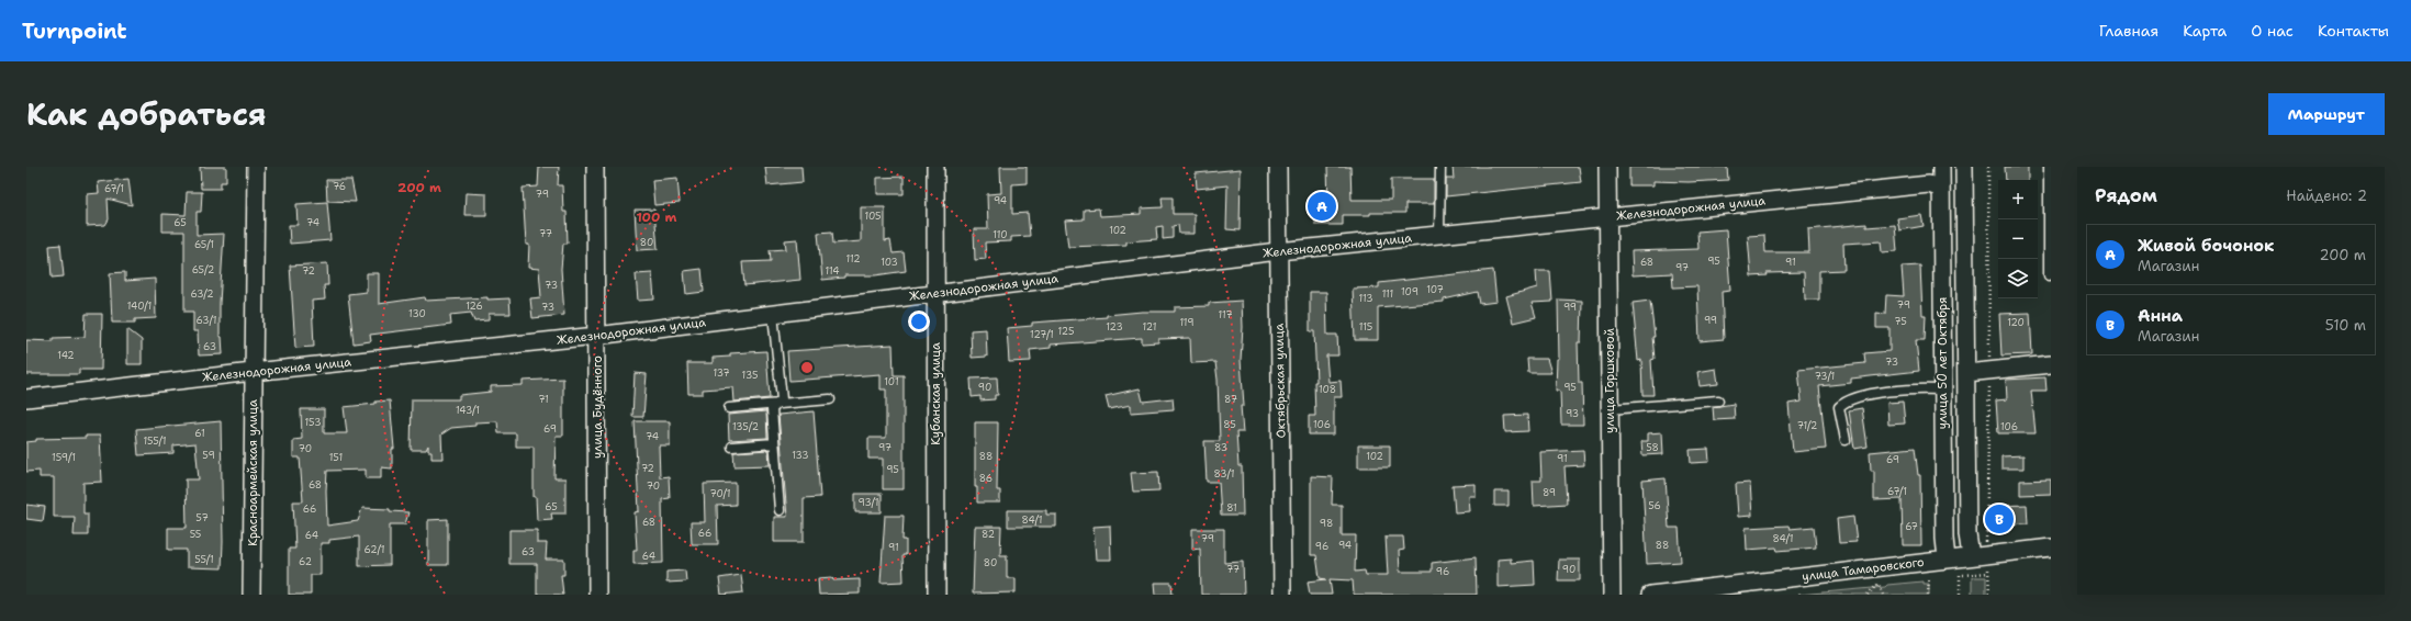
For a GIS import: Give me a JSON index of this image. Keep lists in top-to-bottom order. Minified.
{"streets":{"street":["Железнодорожная улица","улица 50 лет Октября","Октябрьская улица","улица Горшковой","Кубанская улица","улица Будённого","Красноармейская улица","улица Тамаровского"]},"crossings":[["Железнодорожная улица","улица 50 лет Октября"],["Железнодорожная улица","Октябрьская улица"],["Железнодорожная улица","улица Горшковой"],["Железнодорожная улица","Кубанская улица"],["Железнодорожная улица","улица Будённого"],["Железнодорожная улица","Красноармейская улица"],["улица 50 лет Октября","улица Тамаровского"]],"house_numbers":["76","67/1","79","94","105","65","74","102","77","110","80","65/1","112","95","103","68","91","97","65/2","72","114","73","107","109","63/2","111","113","79","140/1","126","73","99","130","117","63/1","99","75","119","120","123","121","115","125","127/1","63","142","73","137","135","73/1","101","90","95","108","71","87","143/1","93","153","85","106","71/2","135/2","106","69","61","74","155/1","97","83","58","70","59","133","88","102","159/1","151","91","69","72","95","83/1","86","68","70","67/1","89","70/1","93/1","56","65","81","66","57","84/1","68","98","67","66","55","82","64","79","84/1","94","88","96","91","62/1","63","64","55/1","62","80","77","90","96"],"page":{"header":"Turnpoint","nav":["Главная","Карта","О нас","Контакты"],"title":"Как добраться","buttons":"Маршрут","heading":["Рядом","Найдено: 2"],"map_buttons":["+","−"],"pins":["A","B"],"list":[{"mark":"A","name":"Живой бочонок","note":"Магазин","value":"200 m"},{"mark":"B","name":"Анна","note":"Магазин","value":"510 m"}]},"rings":["200 m","100 m"]}
